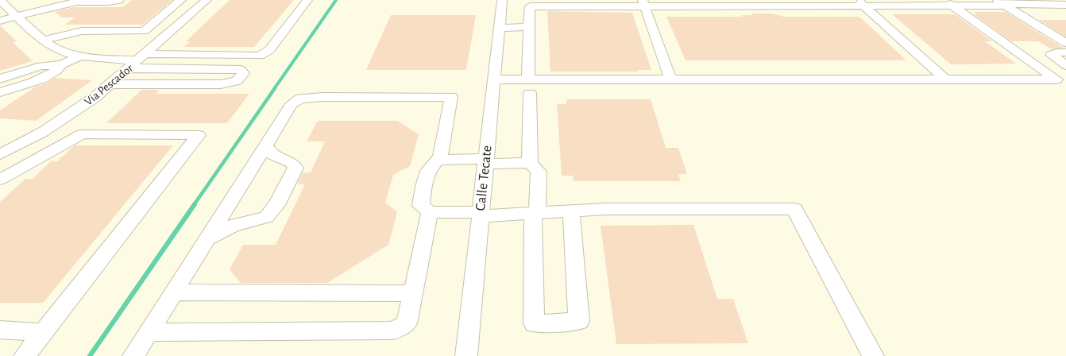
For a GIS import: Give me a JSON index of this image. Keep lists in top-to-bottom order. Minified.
{"streets":{"street":["Via Pescador","Calle Tecate"]}}
